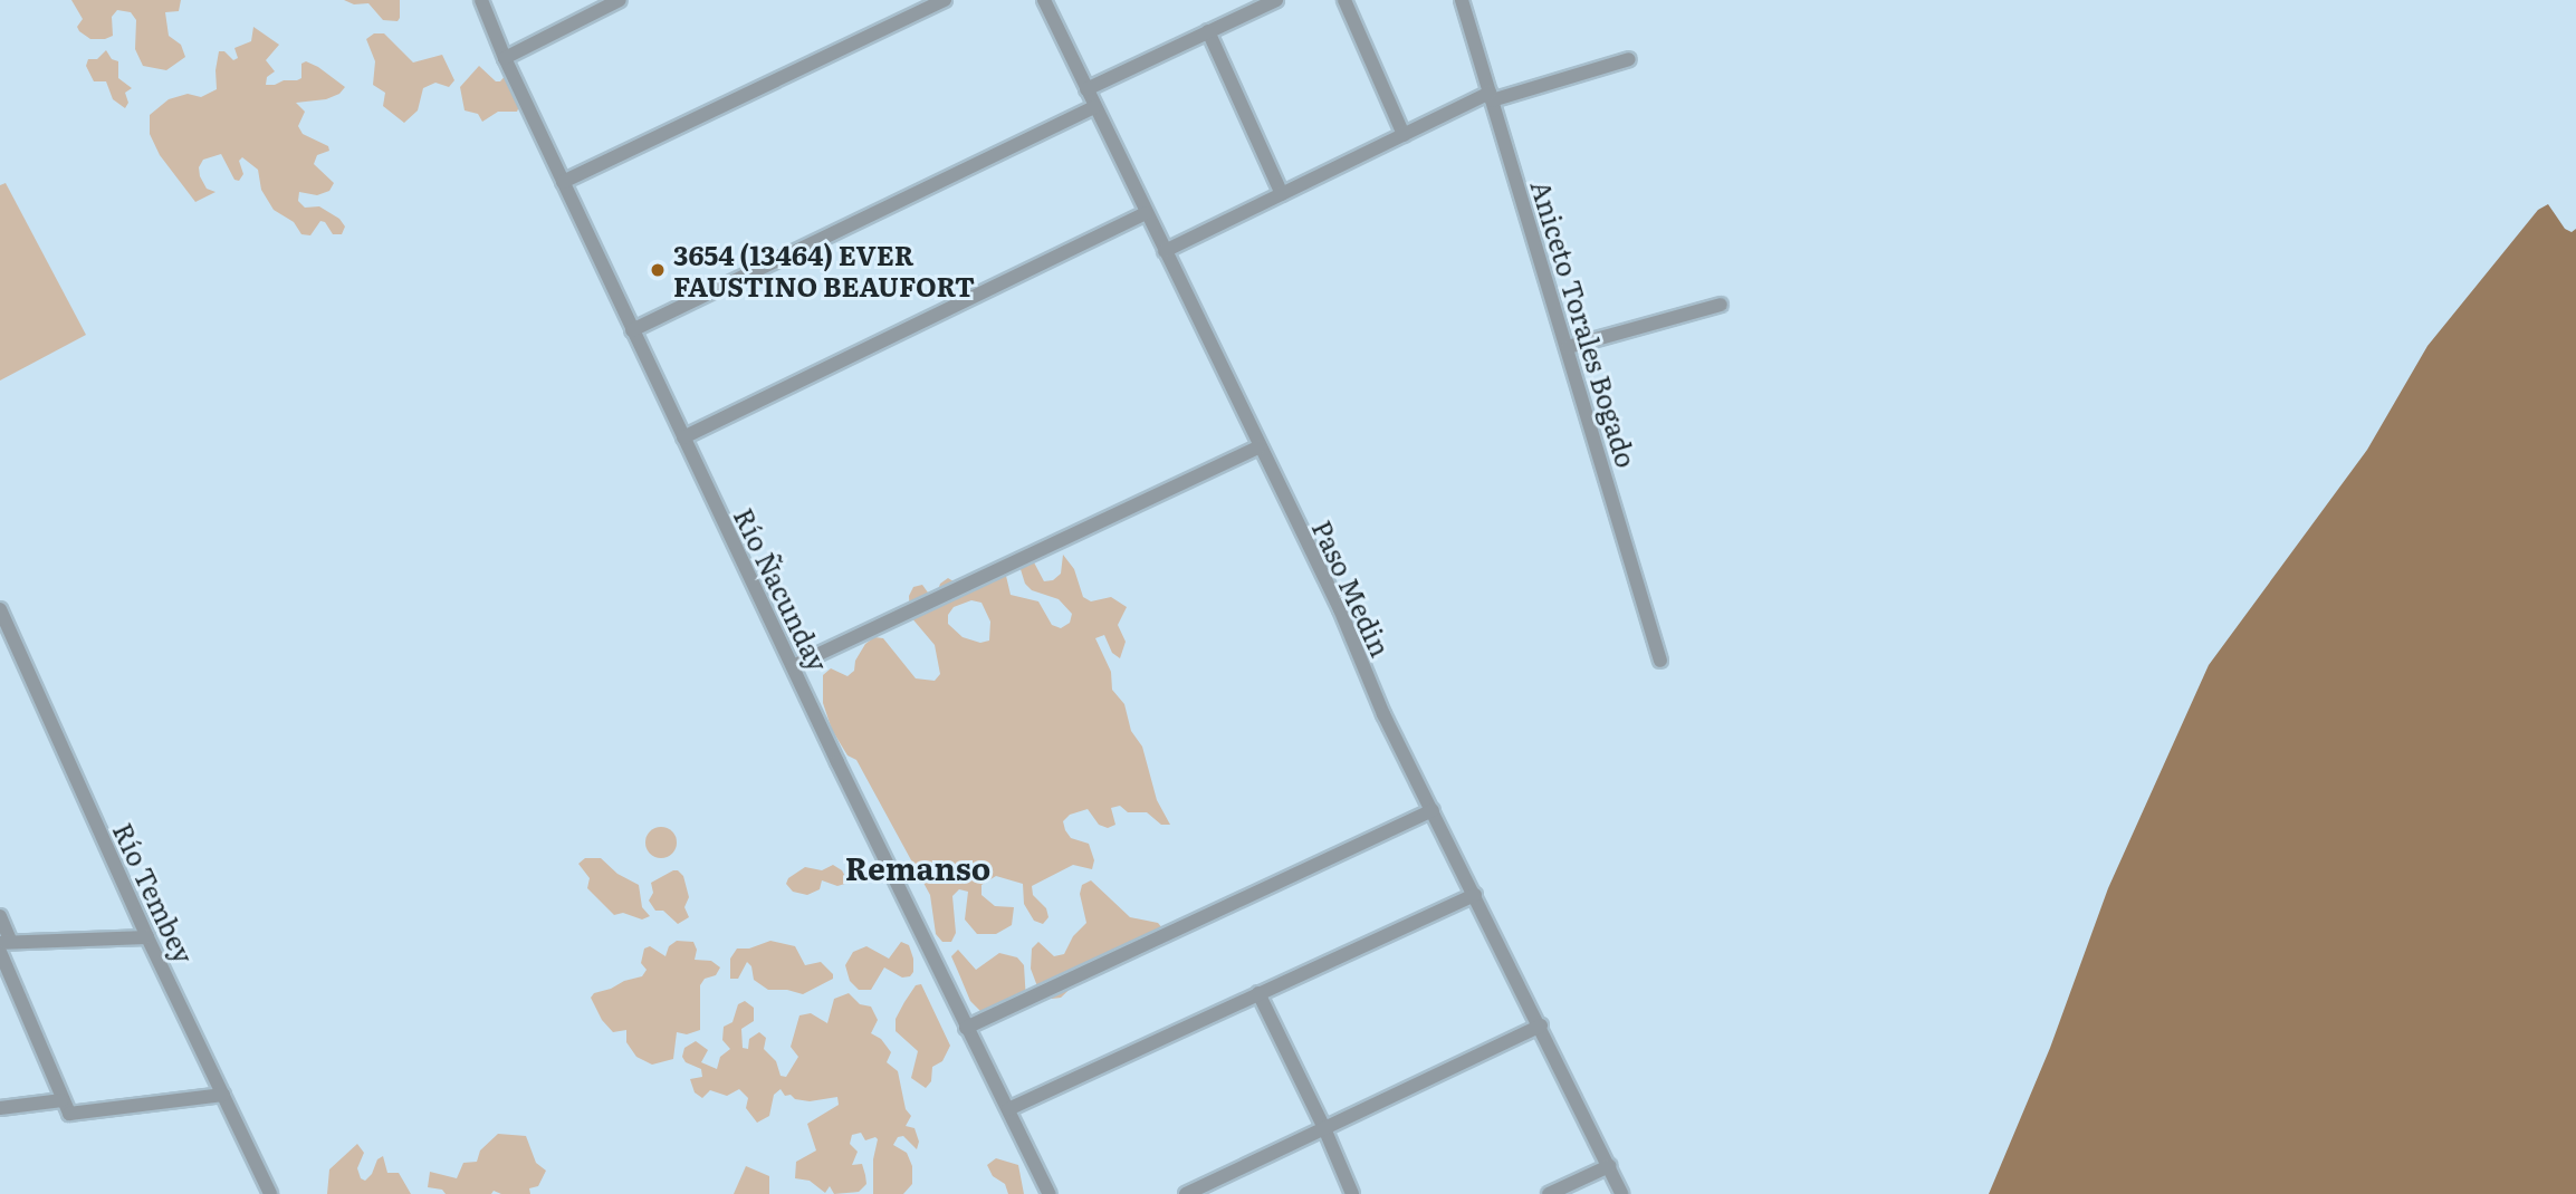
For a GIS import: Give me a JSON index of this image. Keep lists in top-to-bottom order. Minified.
{"streets":{"street":["Aniceto Torales Bogado","Paso Medin","Río Ñacunday","Río Tembey"]},"districts":["Remanso"],"places":["3654 (13464) EVER FAUSTINO BEAUFORT"]}
